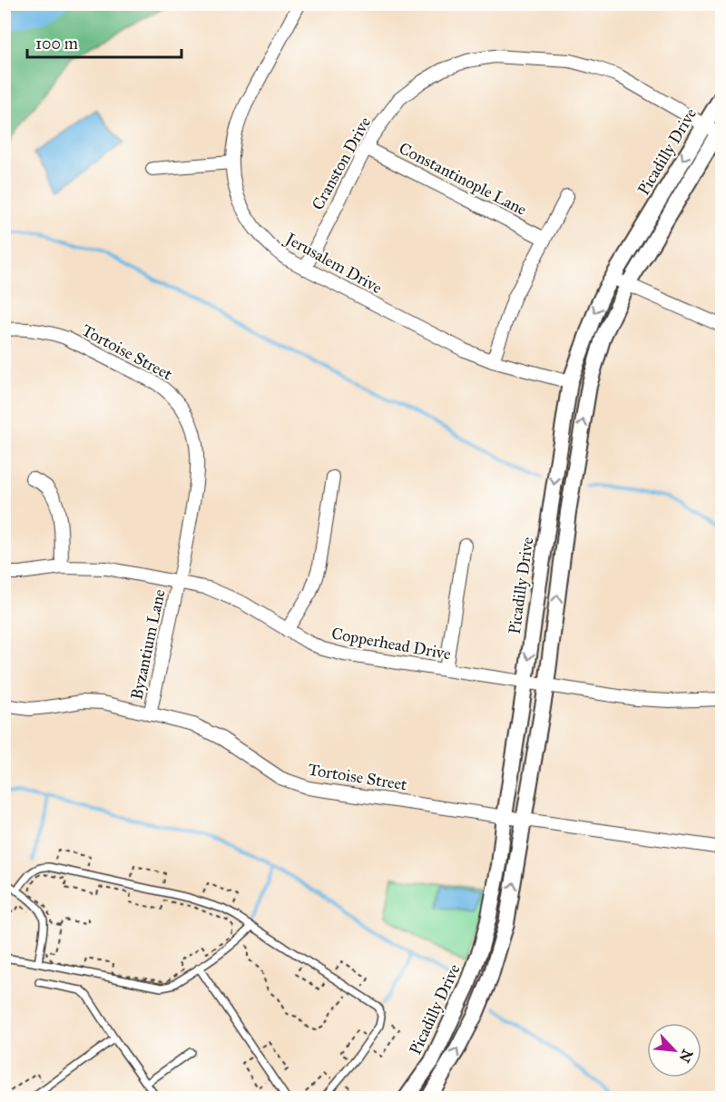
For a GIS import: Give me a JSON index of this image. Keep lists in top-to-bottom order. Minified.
{"streets":{"street":["Picadilly Drive","Cranston Drive","Constantinople Lane","Jerusalem Drive","Tortoise Street","Copperhead Drive","Byzantium Lane"]},"crossings":[["Picadilly Drive","Cranston Drive"],["Picadilly Drive","Jerusalem Drive"],["Picadilly Drive","Tortoise Street"],["Picadilly Drive","Copperhead Drive"],["Cranston Drive","Constantinople Lane"],["Cranston Drive","Jerusalem Drive"],["Tortoise Street","Copperhead Drive"],["Tortoise Street","Byzantium Lane"],["Copperhead Drive","Byzantium Lane"]],"scale_bar":"100 m","north":"bottom right"}
